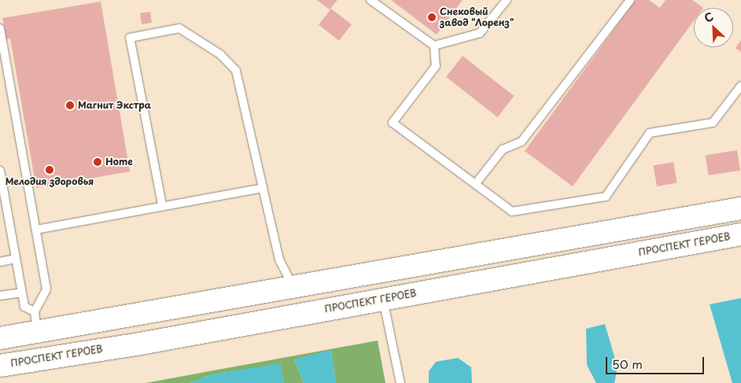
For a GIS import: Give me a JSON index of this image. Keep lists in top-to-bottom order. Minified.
{"streets":{"main road":["ПРОСПЕКТ ГЕРОЕВ"]},"places":["Снековый завод \"Лоренз\"","Магнит Экстра","Home","Мелодия здоровья"],"scale_bar":"50 m","north":"top left"}
